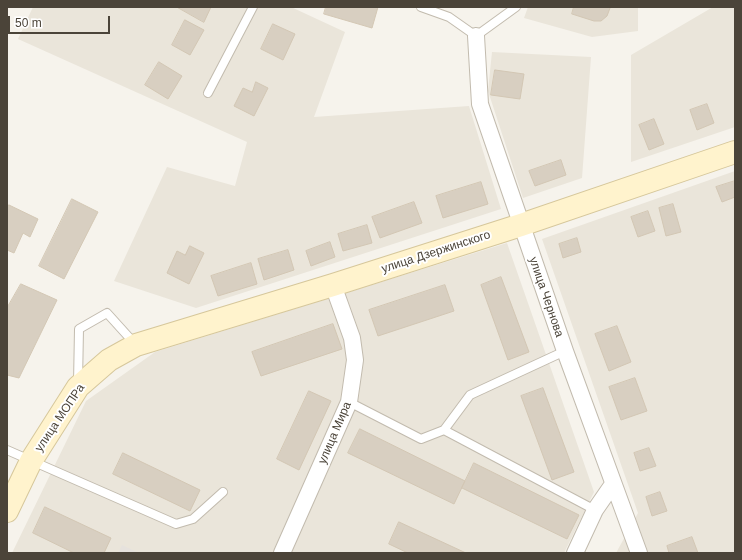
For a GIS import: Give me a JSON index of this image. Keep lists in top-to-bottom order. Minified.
{"streets":{"street":["улица Дзержинского","улица Чернова","улица МОПРа","улица Мира"]},"crossings":[["улица Дзержинского","улица Чернова"],["улица Дзержинского","улица МОПРа"],["улица Дзержинского","улица Мира"]],"scale_bar":"50 m"}
